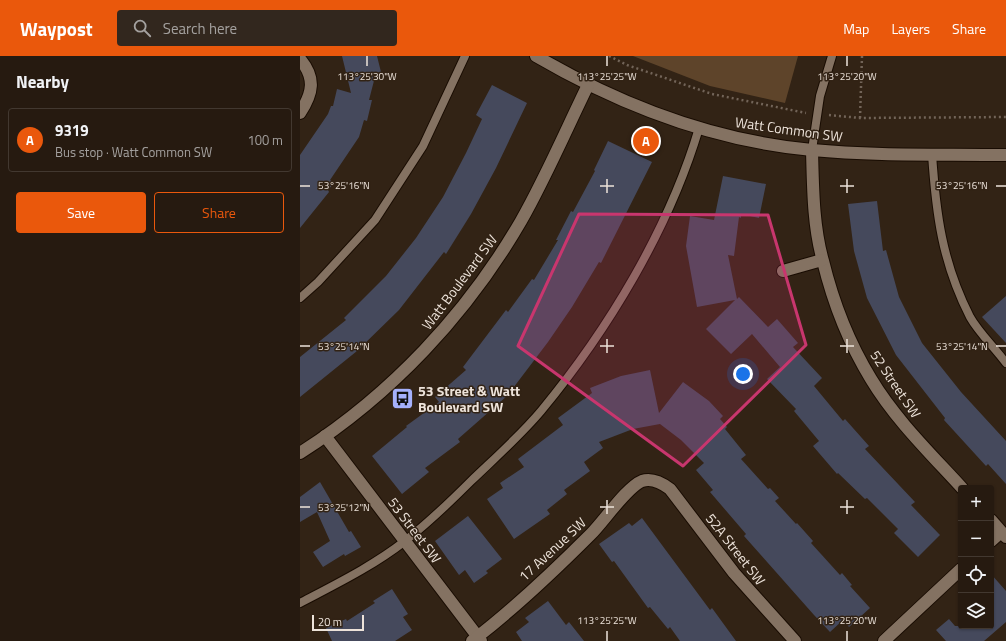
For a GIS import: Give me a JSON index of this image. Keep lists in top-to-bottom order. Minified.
{"streets":{"street":["Watt Common SW","Watt Boulevard SW","52 Street SW","53 Street SW","17 Avenue SW","52A Street SW"]},"crossings":[["Watt Common SW","Watt Boulevard SW"],["Watt Common SW","52 Street SW"],["Watt Boulevard SW","53 Street SW"],["53 Street SW","17 Avenue SW"],["17 Avenue SW","52A Street SW"]],"places":{"bus stop":["53 Street & Watt Boulevard SW"]},"scale_bar":"20 m","page":{"header":"Waypost","search":"Search here","nav":["Map","Layers","Share"],"heading":"Nearby","list":[{"mark":"A","name":"9319","note":"Bus stop · Watt Common SW","value":"100 m"}],"pins":"A","buttons":["Save","Share"],"map_buttons":["+","−"],"scale":"20 m"},"coordinates":["113°25'30\"W","113°25'25\"W","113°25'20\"W","53°25'16\"N","53°25'14\"N","53°25'12\"N"]}
